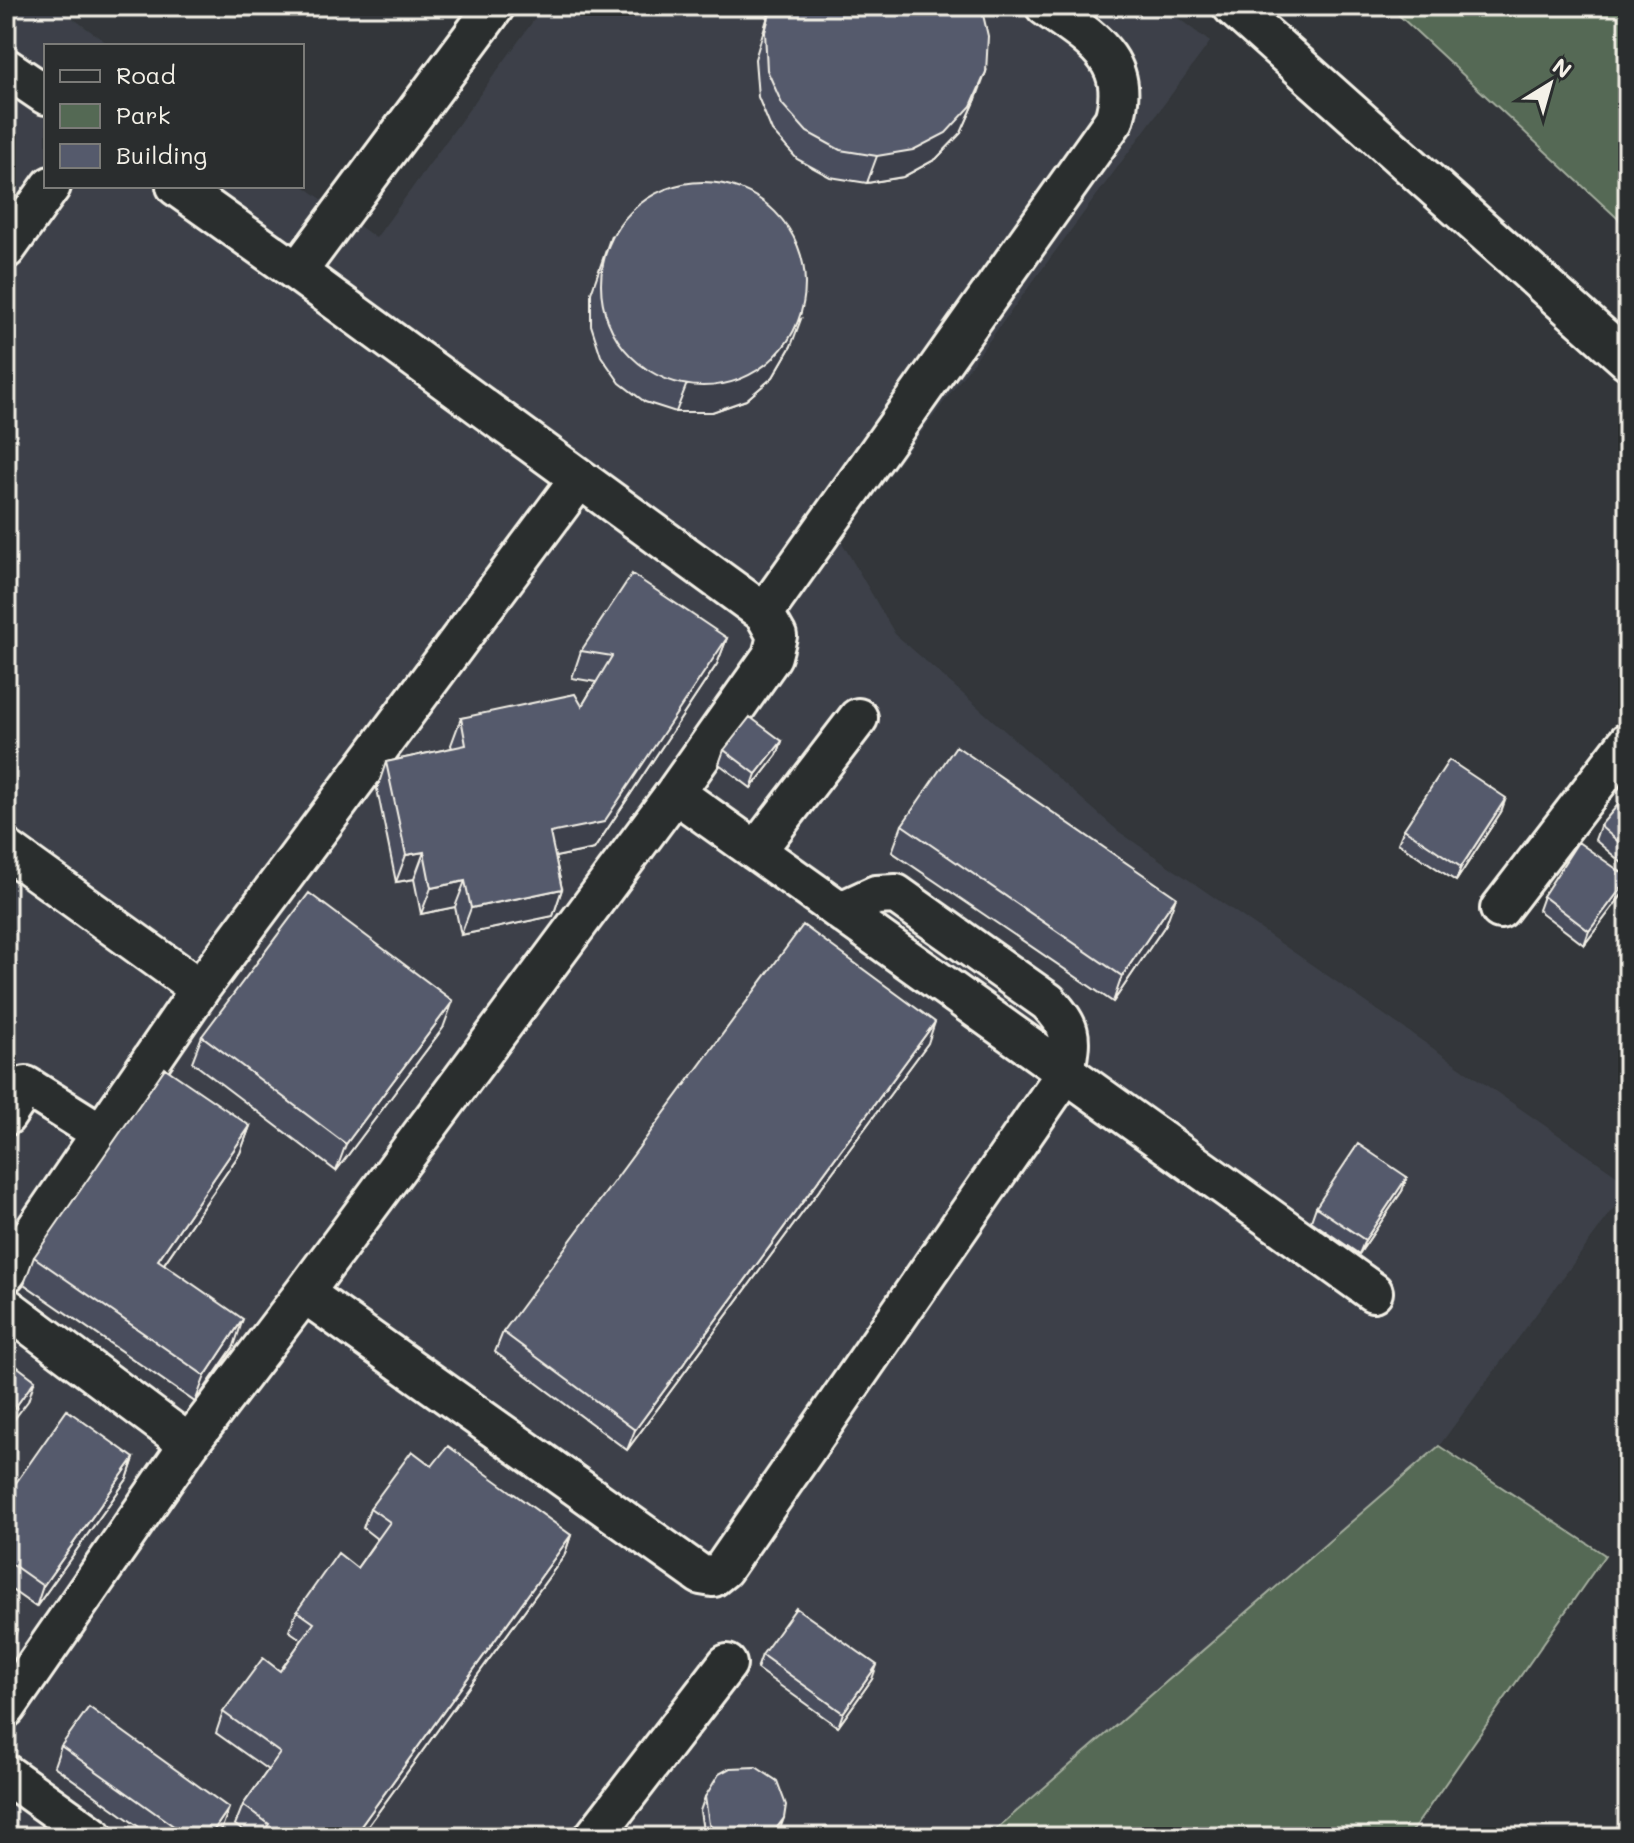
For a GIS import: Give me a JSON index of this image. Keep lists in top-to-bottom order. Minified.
{"legend":["Road","Park","Building"],"north":"top right"}
